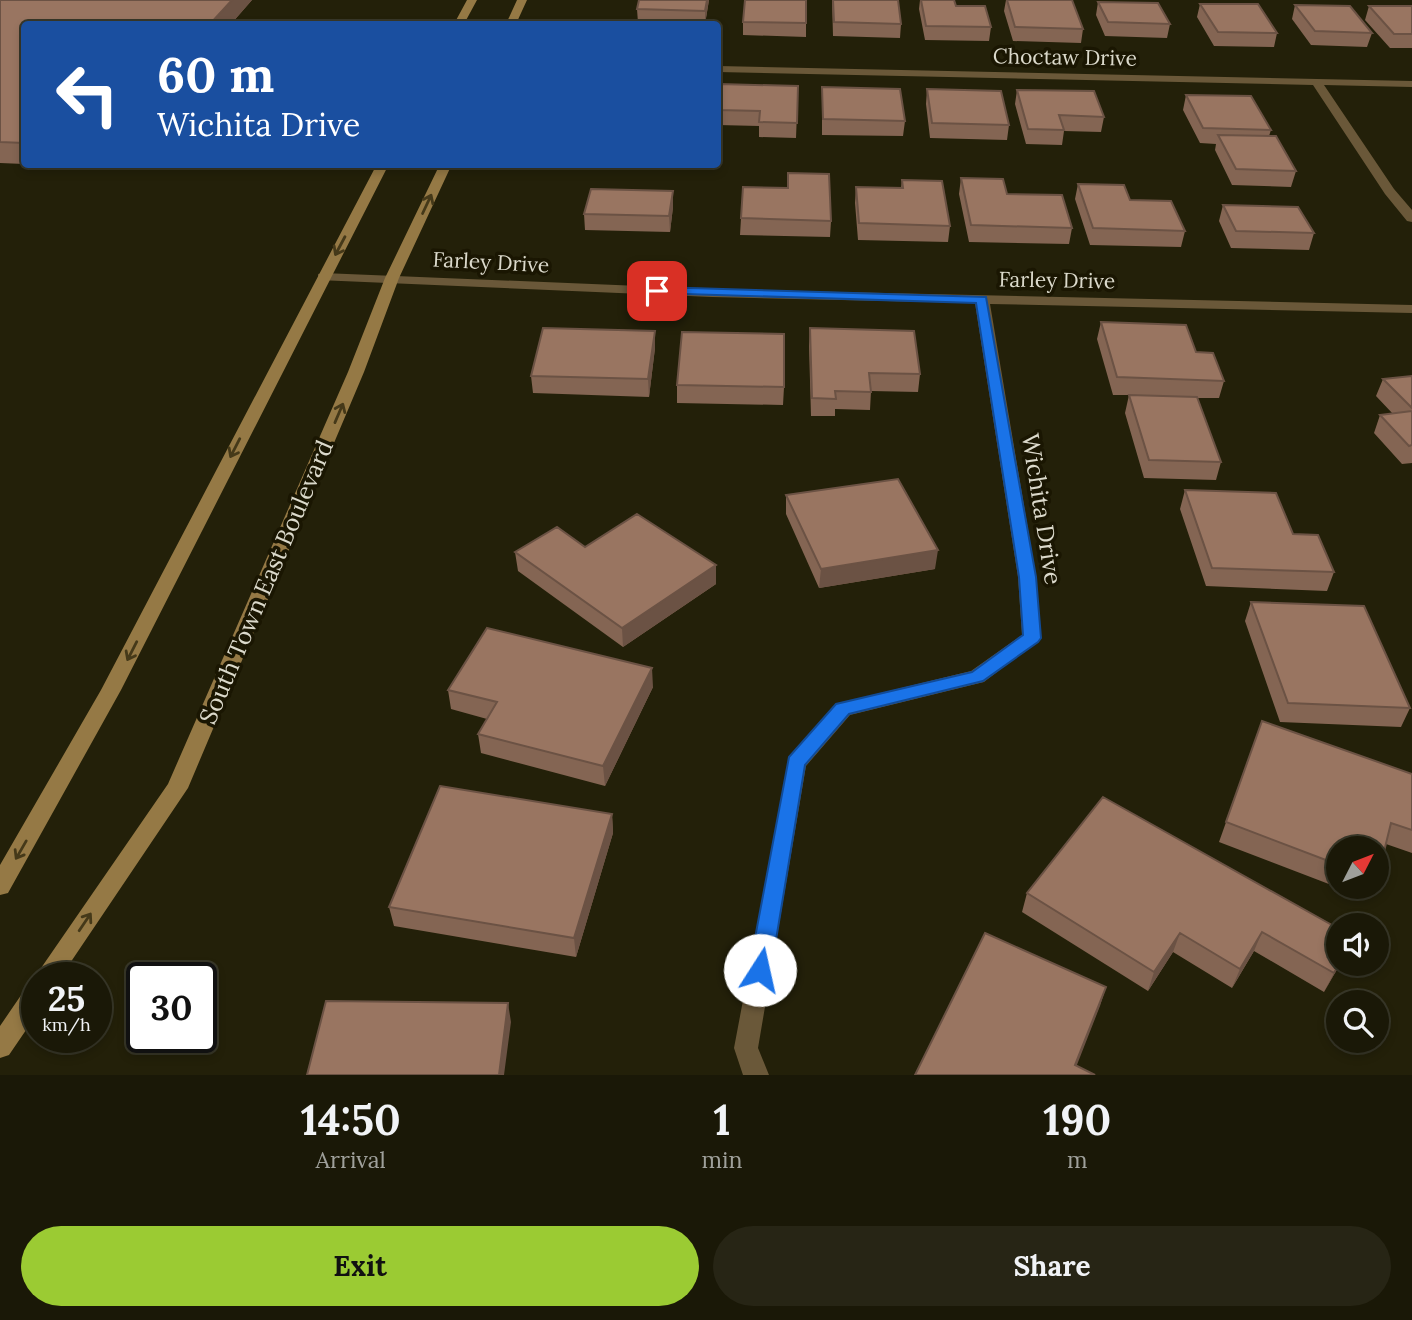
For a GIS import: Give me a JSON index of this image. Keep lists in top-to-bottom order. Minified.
{"streets":{"main road":["South Town East Boulevard"],"street":["Choctaw Drive","Farley Drive","Wichita Drive"]},"crossings":[["Farley Drive","Wichita Drive"],["Farley Drive","South Town East Boulevard"]],"north":"top right","page":{"turn":["60 m","Wichita Drive"],"speed":"25 km/h","limit":"30","eta":["14:50","Arrival","1","min","190","m"],"buttons":["Exit","Share"]}}
